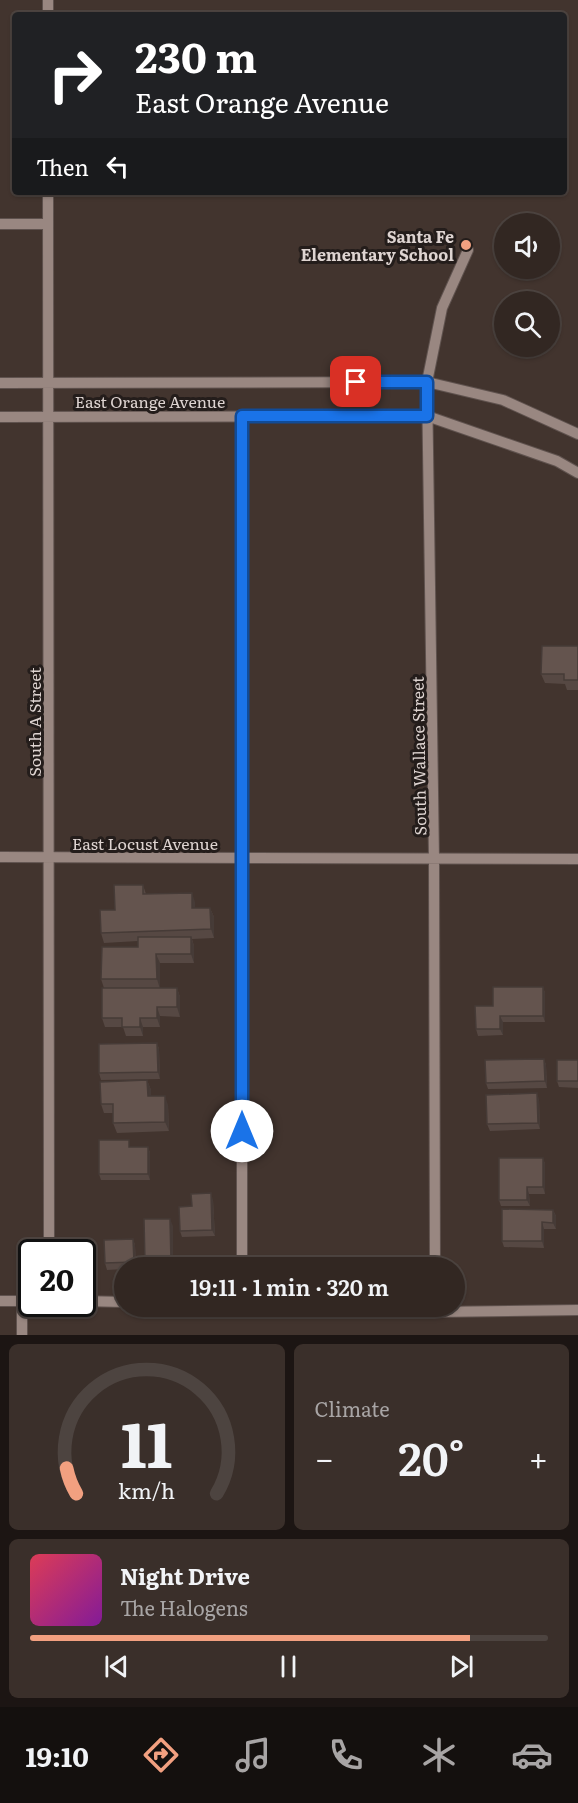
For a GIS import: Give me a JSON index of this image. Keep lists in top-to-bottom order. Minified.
{"streets":{"street":["East Orange Avenue","South A Street","South Wallace Street","East Locust Avenue"]},"crossings":[["East Orange Avenue","South A Street"],["East Orange Avenue","South Wallace Street"],["South A Street","East Locust Avenue"],["South Wallace Street","East Locust Avenue"]],"places":["Santa Fe Elementary School"],"page":{"turn":["230 m","East Orange Avenue"],"then":"Then","limit":"20","trip":"19:11 · 1 min · 320 m","tile":"Climate","heat":["−","20°","+"],"song":["Night Drive","The Halogens"],"tabs":"19:10","gauge":["11","km/h"]}}
